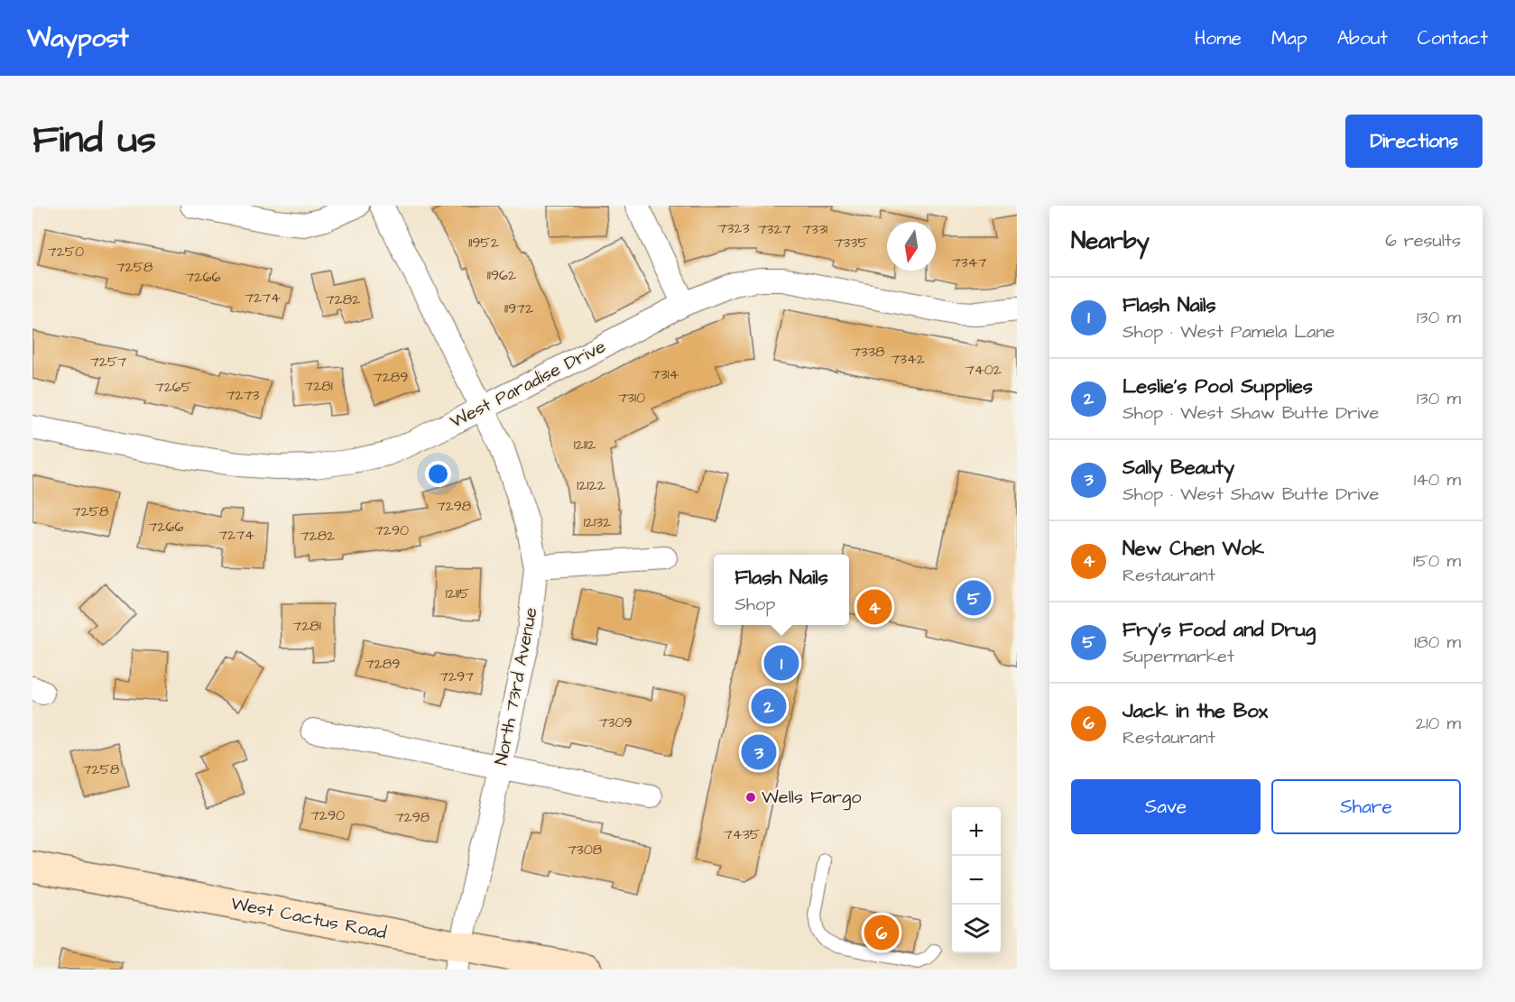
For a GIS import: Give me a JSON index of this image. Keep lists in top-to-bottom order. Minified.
{"streets":{"main road":["West Cactus Road"],"street":["West Paradise Drive","North 73rd Avenue"]},"crossings":[["West Paradise Drive","North 73rd Avenue"],["North 73rd Avenue","West Cactus Road"]],"places":["Wells Fargo"],"house_numbers":["7323","7327","7331","11952","7335","7250","7347","7258","11962","7266","7274","7282","11972","7338","7342","7257","7402","7314","7289","7281","7265","7273","7310","12112","12122","7298","7258","12132","7266","7290","7274","7282","12115","7281","7289","7297","7309","7258","7290","7298","7435","7308"],"north":"bottom","page":{"header":"Waypost","nav":["Home","Map","About","Contact"],"title":"Find us","buttons":["Directions",["Save","Share"]],"heading":["Nearby","6 results"],"list":[{"mark":"1","name":"Flash Nails","note":"Shop · West Pamela Lane","value":"130 m"},{"mark":"2","name":"Leslie's Pool Supplies","note":"Shop · West Shaw Butte Drive","value":"130 m"},{"mark":"3","name":"Sally Beauty","note":"Shop · West Shaw Butte Drive","value":"140 m"},{"mark":"4","name":"New Chen Wok","note":"Restaurant","value":"150 m"},{"mark":"5","name":"Fry's Food and Drug","note":"Supermarket","value":"180 m"},{"mark":"6","name":"Jack in the Box","note":"Restaurant","value":"210 m"}],"popup":["Flash Nails","Shop"],"pins":["5","4","1","2","3","6"],"map_buttons":["+","−"]}}
